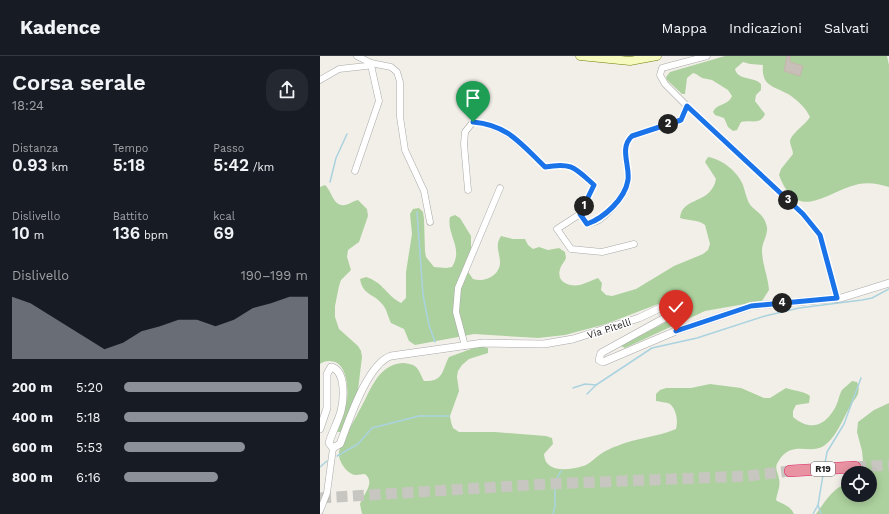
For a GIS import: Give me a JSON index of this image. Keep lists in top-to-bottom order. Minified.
{"streets":{"highway":["R19"],"street":["Via Pitelli"]},"page":{"header":"Kadence","nav":["Mappa","Indicazioni","Salvati"],"heading":["Corsa serale","18:24"],"pins":["2","3","1","4"],"stats":[["Distanza","0.93 km"],["Tempo","5:18"],["Passo","5:42 /km"],["Dislivello","10 m"],["Battito","136 bpm"],["kcal","69"]],"chart":["Dislivello","190–199 m"],"list":[{"name":"200 m","note":"5:20"},{"name":"400 m","note":"5:18"},{"name":"600 m","note":"5:53"},{"name":"800 m","note":"6:16"}]}}
